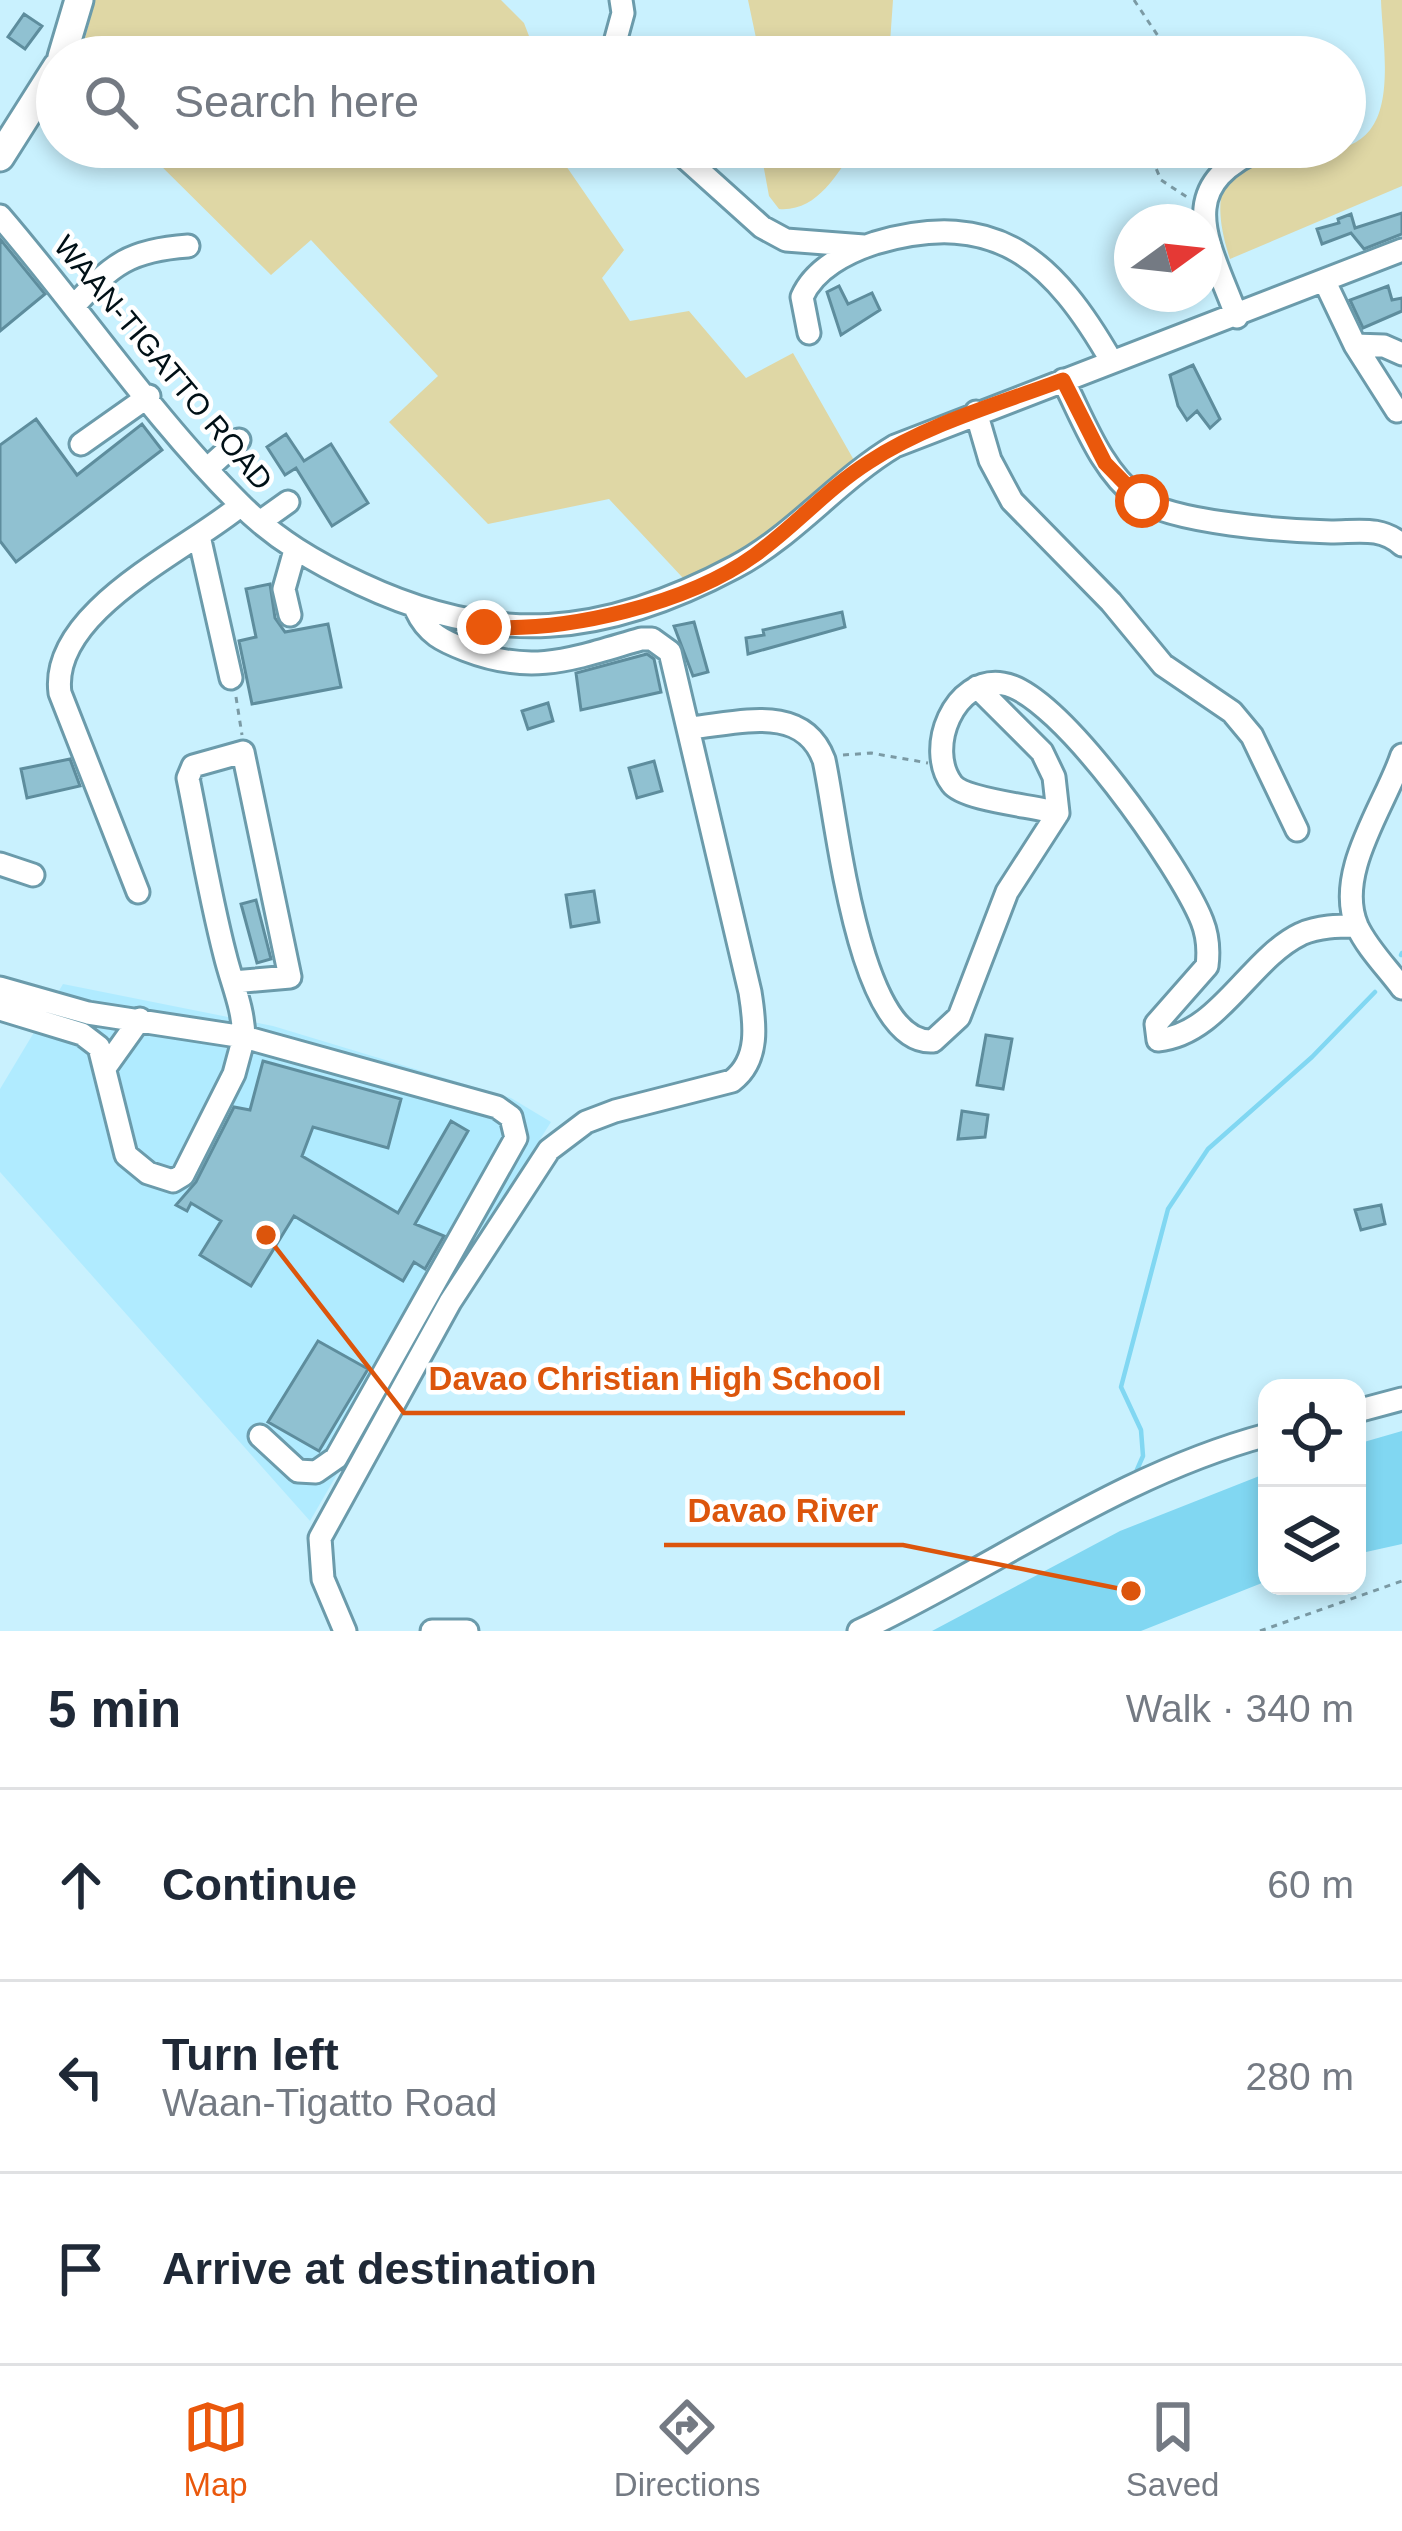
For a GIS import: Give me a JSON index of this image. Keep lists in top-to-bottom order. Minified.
{"streets":{"street":["WAAN-TIGATTO ROAD"]},"places":["Davao Christian High School","Davao River"],"north":"right","page":{"search":"Search here","heading":["5 min","Walk · 340 m"],"list":[["Continue","60 m"],["Turn left","Waan-Tigatto Road","280 m"],"Arrive at destination"],"nav":["Map","Directions","Saved"]}}
